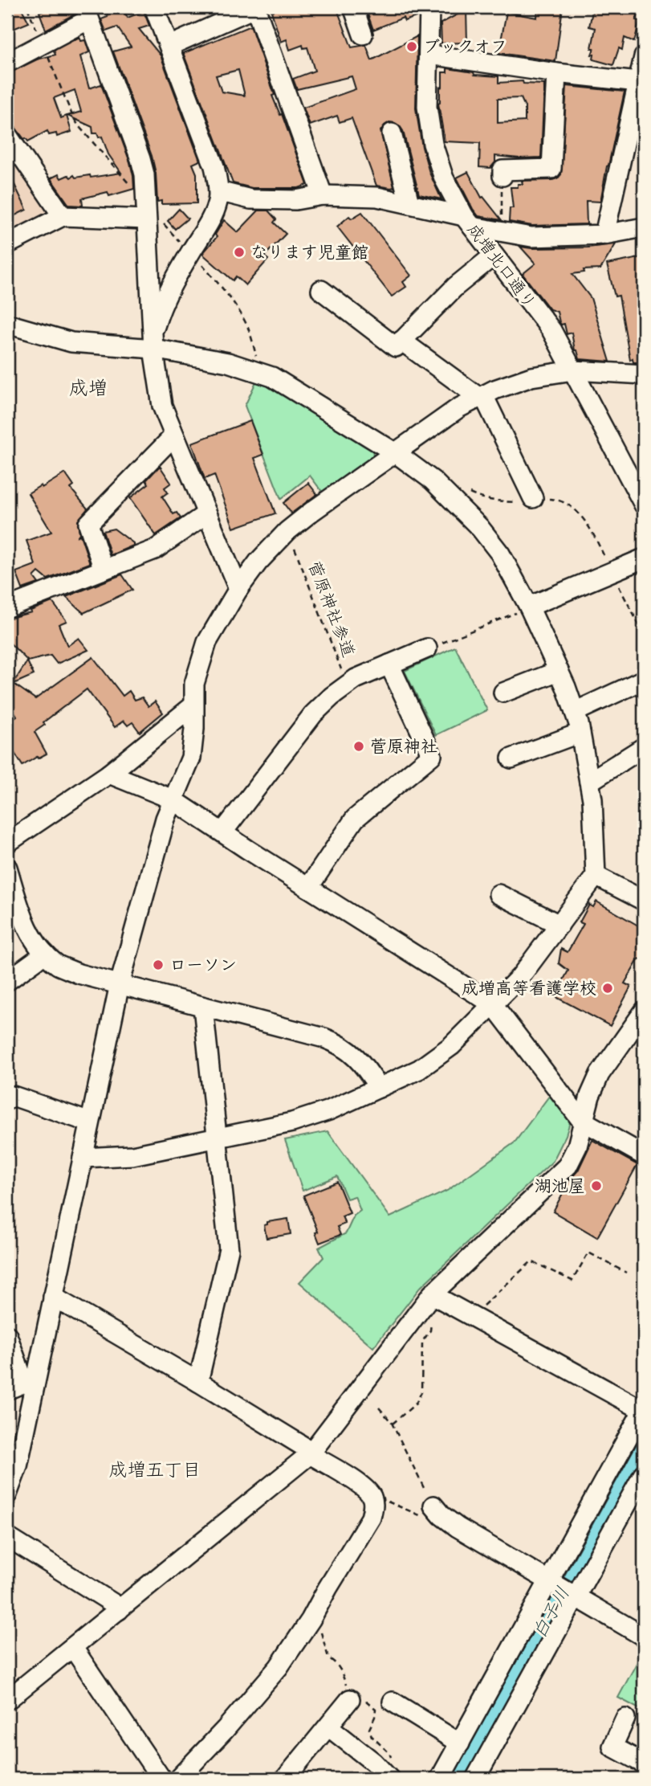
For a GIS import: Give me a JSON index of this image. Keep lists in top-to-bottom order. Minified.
{"streets":{"street":["成増北口通り"],"path":["菅原神社参道"]},"districts":["成増","成増五丁目"],"water":["白子川"],"places":["ブックオフ","なります児童館","菅原神社","ローソン","成増高等看護学校","湖池屋"]}
